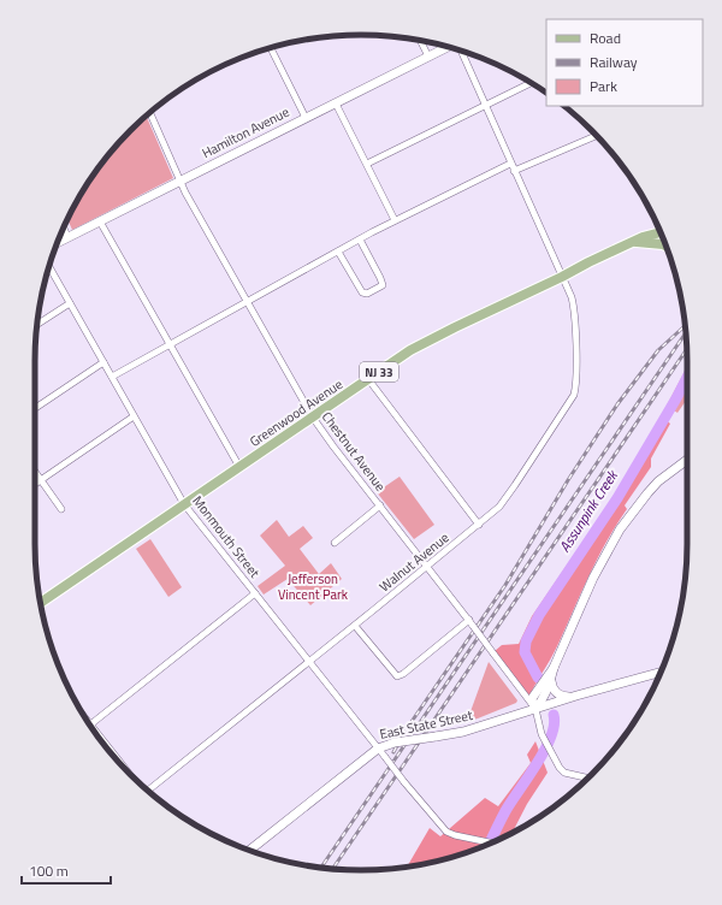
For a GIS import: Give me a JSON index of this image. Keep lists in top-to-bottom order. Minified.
{"streets":{"main road":["NJ 33","Greenwood Avenue"],"street":["Hamilton Avenue","Chestnut Avenue","Monmouth Street","Walnut Avenue","East State Street"]},"crossings":[["Hamilton Avenue","Chestnut Avenue"],["Greenwood Avenue","Chestnut Avenue"],["Greenwood Avenue","Monmouth Street"],["Greenwood Avenue","Walnut Avenue"],["Chestnut Avenue","Walnut Avenue"],["Chestnut Avenue","East State Street"],["Monmouth Street","Walnut Avenue"],["Monmouth Street","East State Street"]],"water":["Assunpink Creek"],"parks":["Jefferson Vincent Park"],"legend":["Road","Railway","Park"],"scale_bar":"100 m"}
